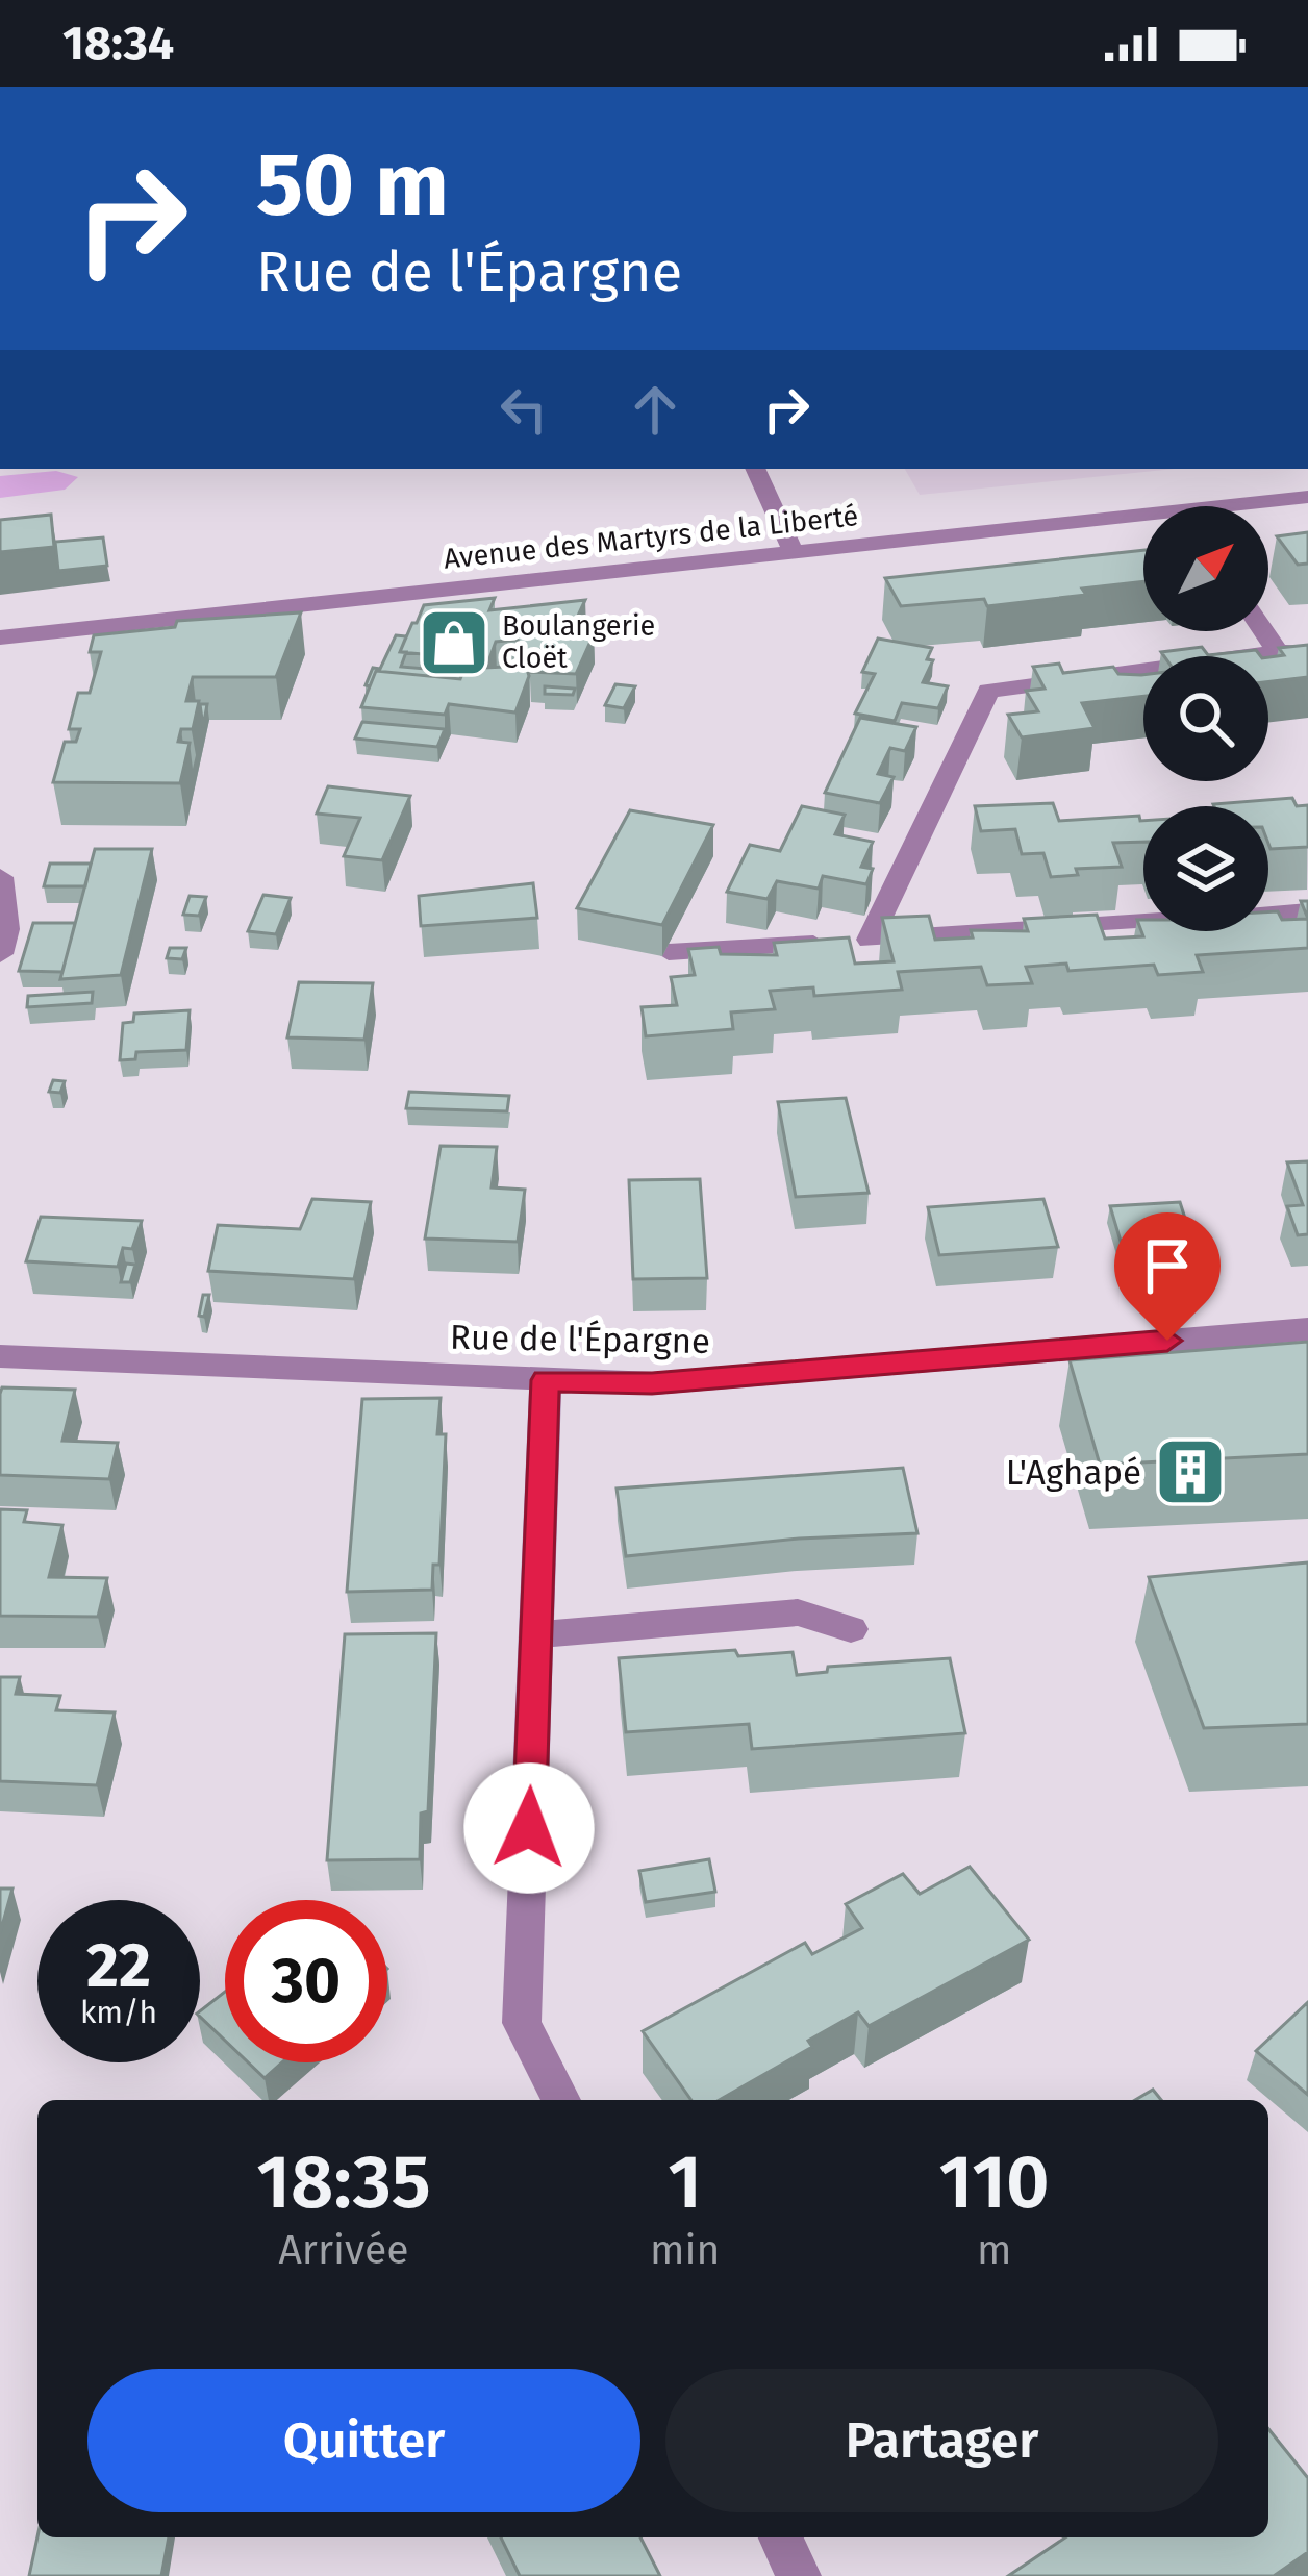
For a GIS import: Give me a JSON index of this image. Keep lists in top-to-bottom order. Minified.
{"streets":{"street":["Avenue des Martyrs de la Liberté","Rue de l'Épargne"]},"places":{"shop":["Boulangerie Cloët"],"building":["L'Aghapé"]},"north":"top right","page":{"status":"18:34","turn":["50 m","Rue de l'Épargne"],"speed":"22 km/h","limit":"30","eta":["18:35","Arrivée","1","min","110","m"],"buttons":["Quitter","Partager"]}}
